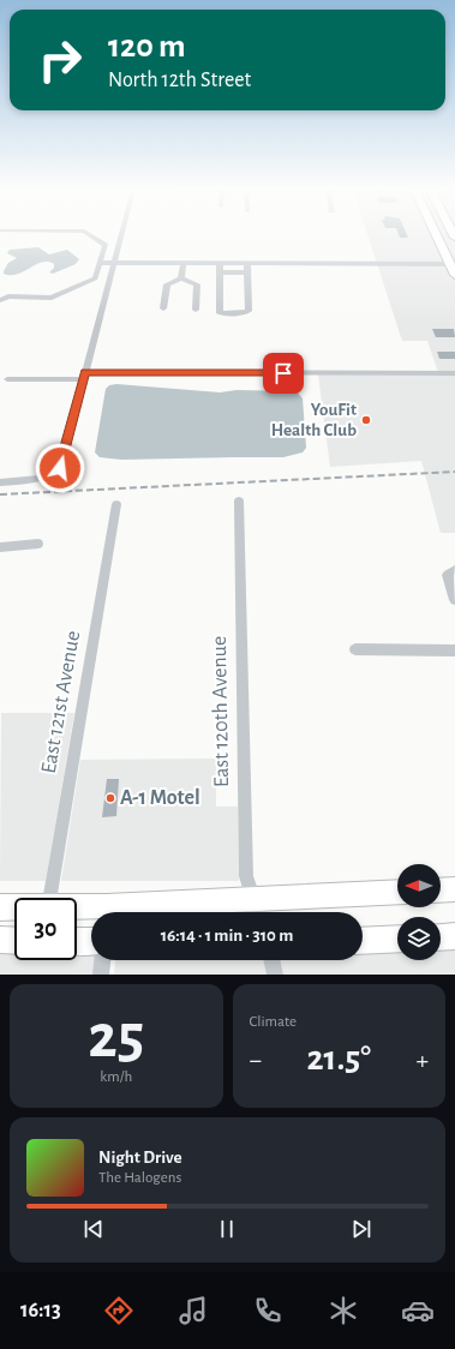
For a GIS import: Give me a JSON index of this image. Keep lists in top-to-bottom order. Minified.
{"streets":{"street":["East 121st Avenue","East 120th Avenue"]},"places":["YouFit Health Club","A-1 Motel"],"north":"left","page":{"turn":["120 m","North 12th Street"],"limit":"30","trip":"16:14 · 1 min · 310 m","tile":[["25","km/h"],"Climate"],"heat":["−","21.5°","+"],"song":["Night Drive","The Halogens"],"tabs":"16:13"}}
